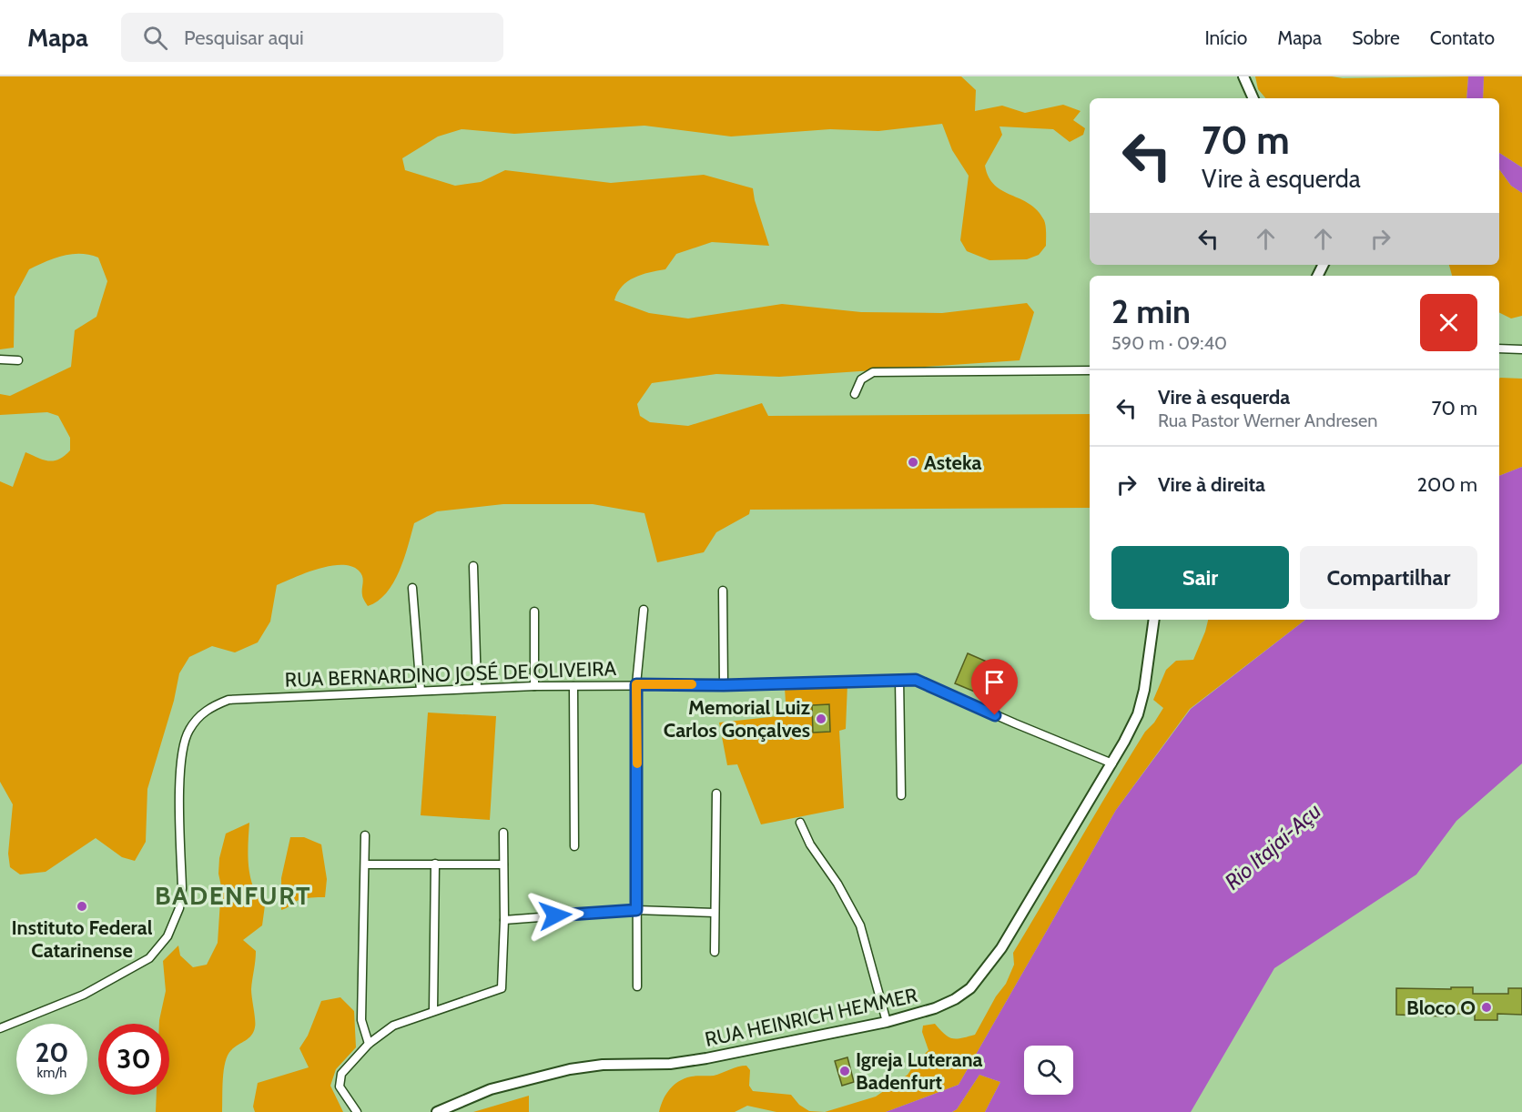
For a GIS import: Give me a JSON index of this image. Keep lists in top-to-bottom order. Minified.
{"streets":{"street":["RUA BERNARDINO JOSÉ DE OLIVEIRA","RUA HEINRICH HEMMER"]},"crossings":[["RUA BERNARDINO JOSÉ DE OLIVEIRA","RUA HEINRICH HEMMER"]],"districts":["BADENFURT"],"water":["Rio Itajaí-Açu"],"places":["Asteka","Memorial Luiz Carlos Gonçalves","Instituto Federal Catarinense","Bloco O","Igreja Luterana Badenfurt"],"page":{"header":"Mapa","search":"Pesquisar aqui","nav":["Início","Mapa","Sobre","Contato"],"turn":["70 m","Vire à esquerda"],"heading":["2 min","590 m · 09:40"],"list":[{"name":"Vire à esquerda","note":"Rua Pastor Werner Andresen","value":"70 m"},{"name":"Vire à direita","value":"200 m"}],"buttons":["Sair","Compartilhar"],"speed":"20 km/h","limit":"30"}}
